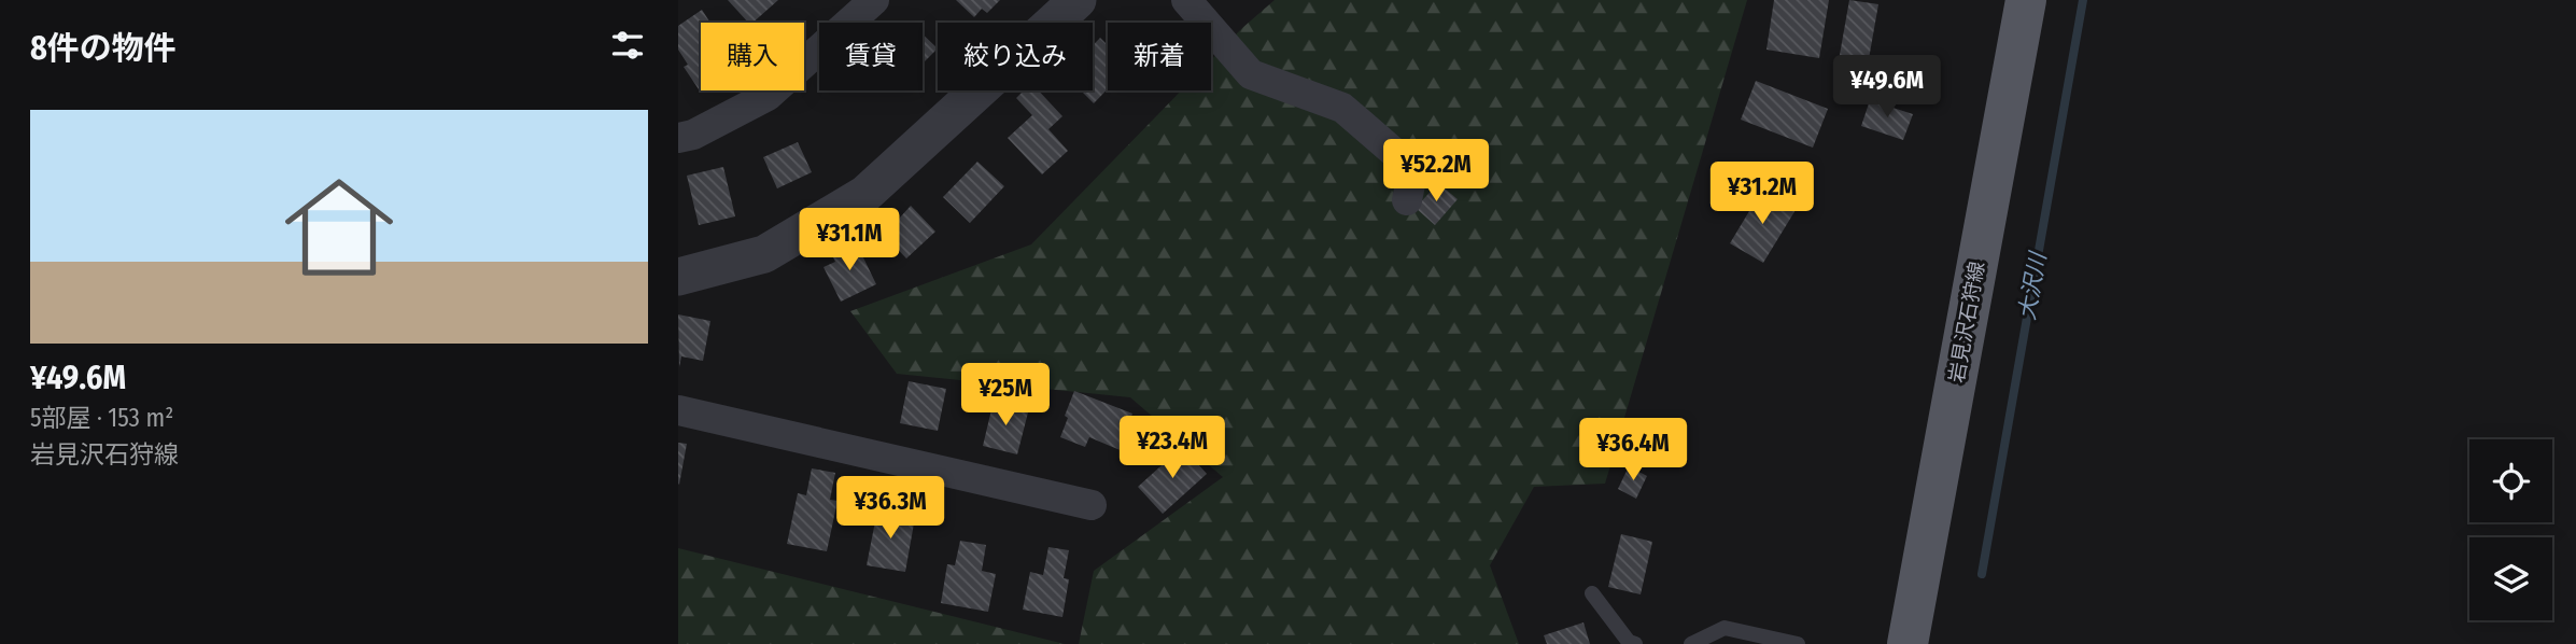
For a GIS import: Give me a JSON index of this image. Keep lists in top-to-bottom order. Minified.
{"streets":{"main road":["岩見沢石狩線"]},"water":["大沢川"],"page":{"heading":"8件の物件","chip":["購入","賃貸","絞り込み","新着"],"price":["¥49.6M","¥52.2M","¥31.2M","¥31.1M","¥25M","¥23.4M","¥36.4M","¥36.3M"],"list":[{"name":"¥49.6M","note":"5部屋 · 153 m² · 岩見沢石狩線"}]}}
